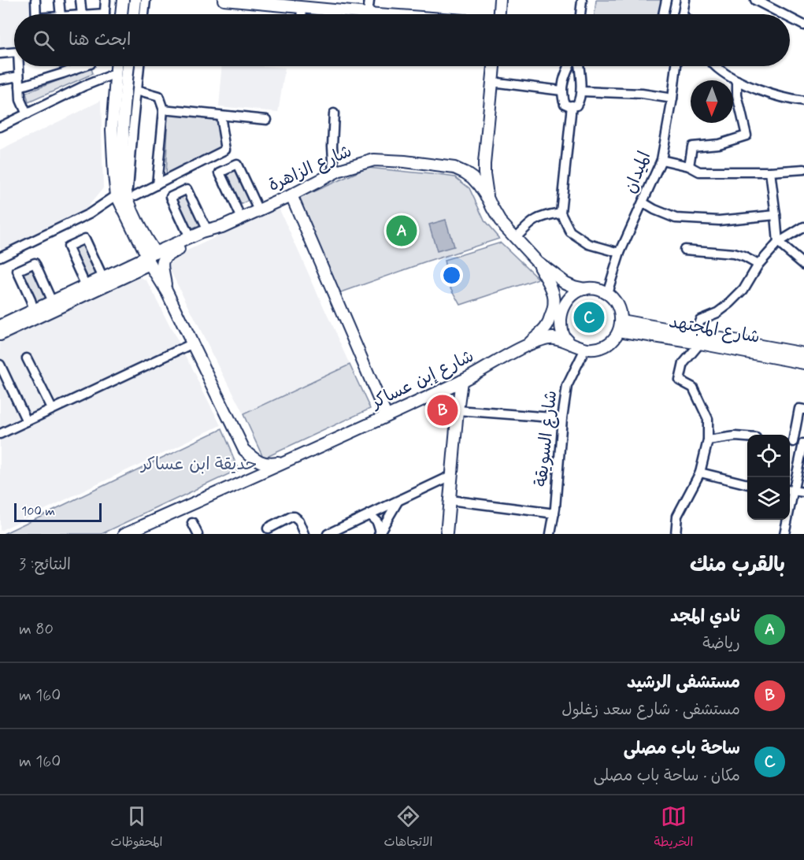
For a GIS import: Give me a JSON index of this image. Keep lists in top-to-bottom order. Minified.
{"streets":{"main road":["شارع الزاهرة","شارع المجتهد","شارع إبن عساكر"],"street":["الميدان","شارع السويقة"]},"crossings":[["شارع الزاهرة","الميدان"],["شارع الزاهرة","شارع المجتهد"],["شارع الزاهرة","شارع إبن عساكر"],["شارع الزاهرة","شارع السويقة"],["الميدان","شارع المجتهد"],["الميدان","شارع إبن عساكر"],["الميدان","شارع السويقة"],["شارع المجتهد","شارع إبن عساكر"],["شارع المجتهد","شارع السويقة"],["شارع إبن عساكر","شارع السويقة"]],"parks":["حديقة ابن عساكر"],"scale_bar":"100 m","north":"bottom","page":{"search":"ابحث هنا","pins":["A","C","B"],"scale":"100 m","heading":["بالقرب منك","النتائج: 3"],"list":[{"mark":"A","name":"نادي المجد","note":"رياضة","value":"80 m"},{"mark":"B","name":"مستشفى الرشيد","note":"مستشفى · شارع سعد زغلول","value":"160 m"},{"mark":"C","name":"ساحة باب مصلى","note":"مكان · ساحة باب مصلى","value":"160 m"}],"nav":["الخريطة","الاتجاهات","المحفوظات"]}}
